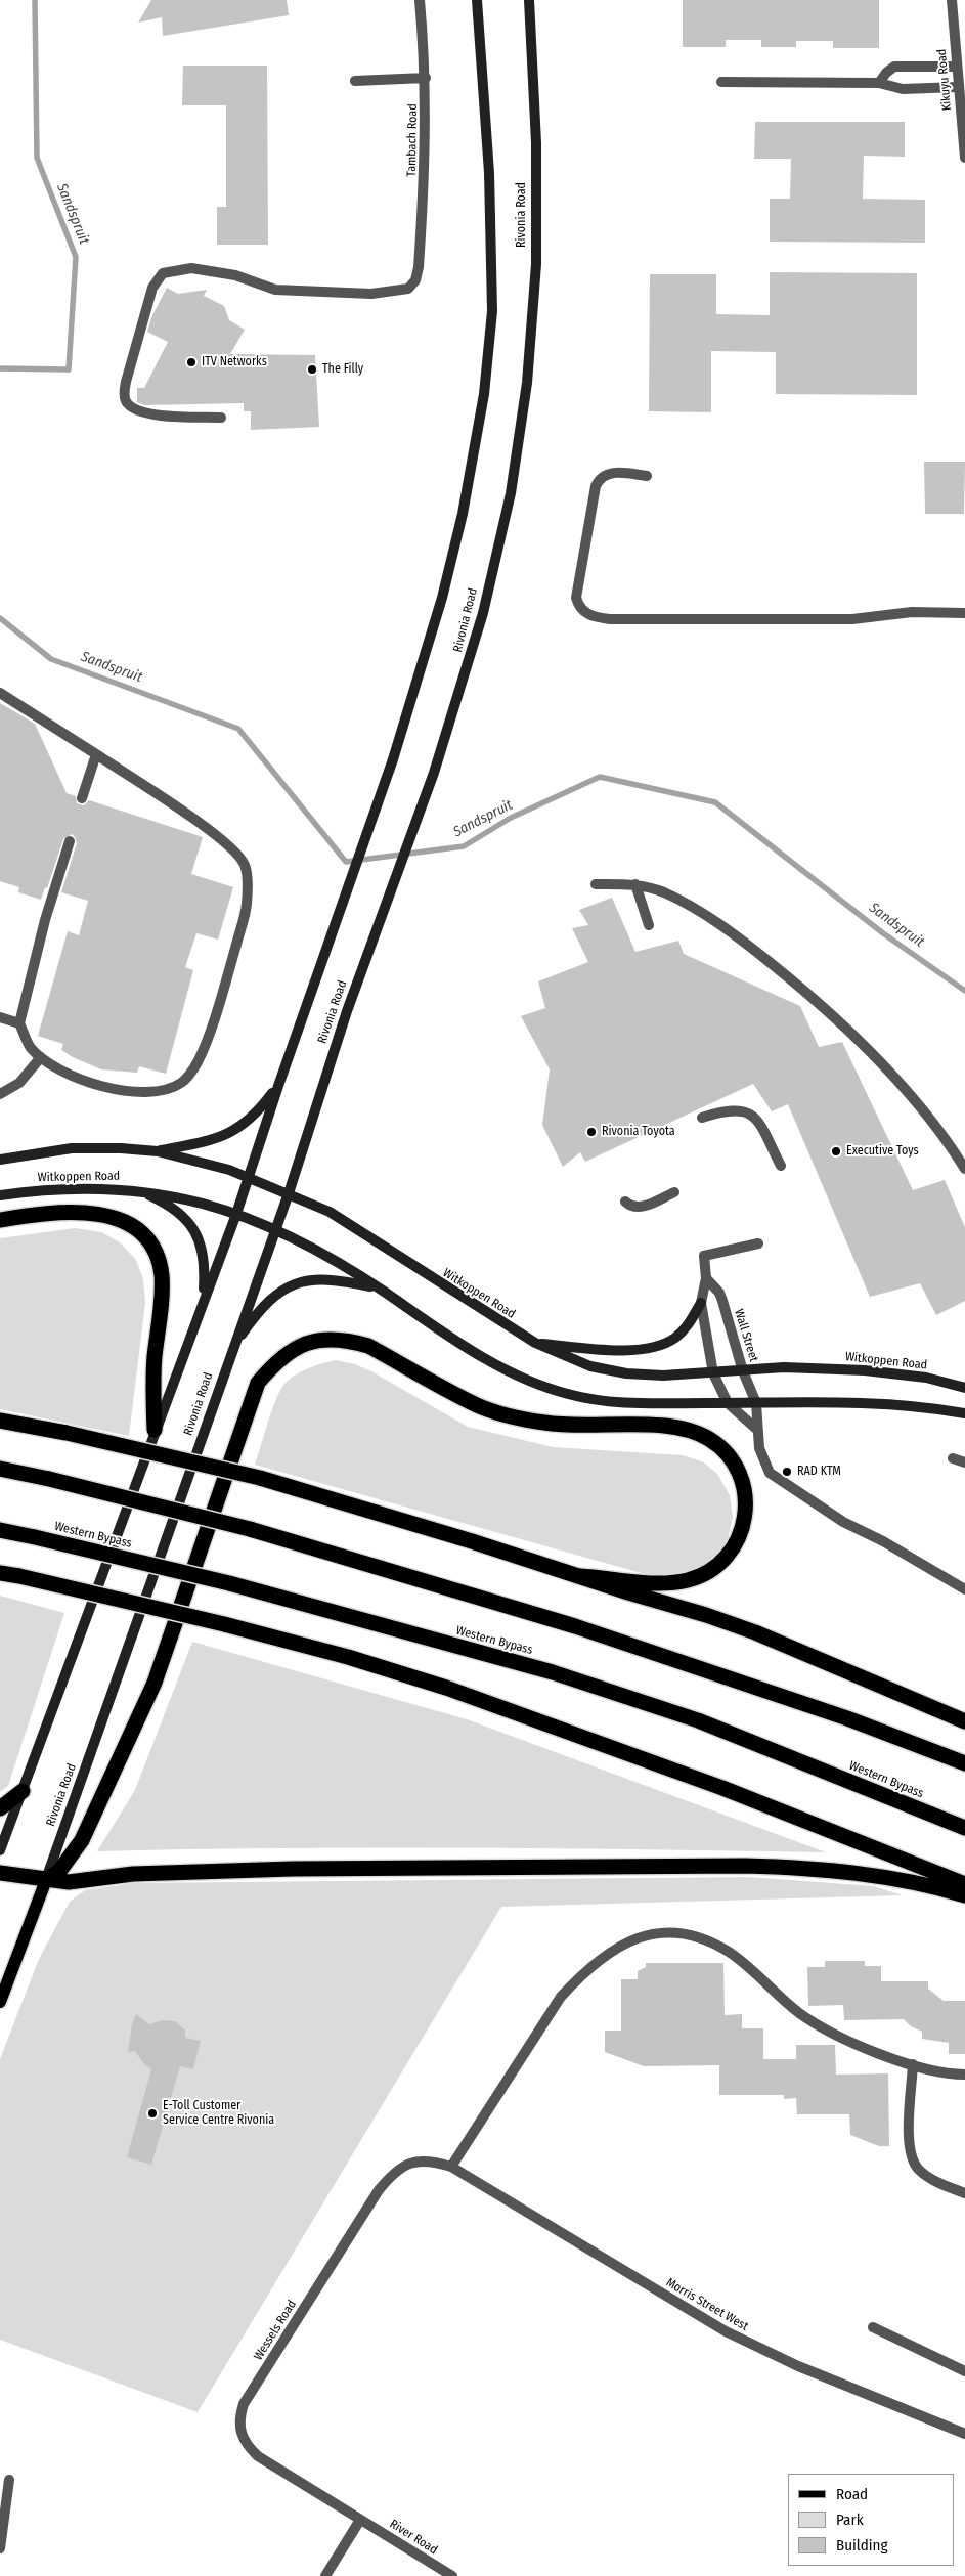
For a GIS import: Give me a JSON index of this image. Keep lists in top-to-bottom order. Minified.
{"streets":{"highway":["Western Bypass"],"main road":["Rivonia Road","Witkoppen Road"],"street":["Kikuyu Road","Tambach Road","Wall Street","Morris Street West","Wessels Road","River Road"]},"crossings":[["Rivonia Road","Witkoppen Road"],["Witkoppen Road","Wall Street"],["Morris Street West","Wessels Road"],["Wessels Road","River Road"]],"water":["Sandspruit"],"places":["ITV Networks","The Filly","Rivonia Toyota","Executive Toys","RAD KTM","E-Toll Customer Service Centre Rivonia"],"legend":["Road","Park","Building"]}
